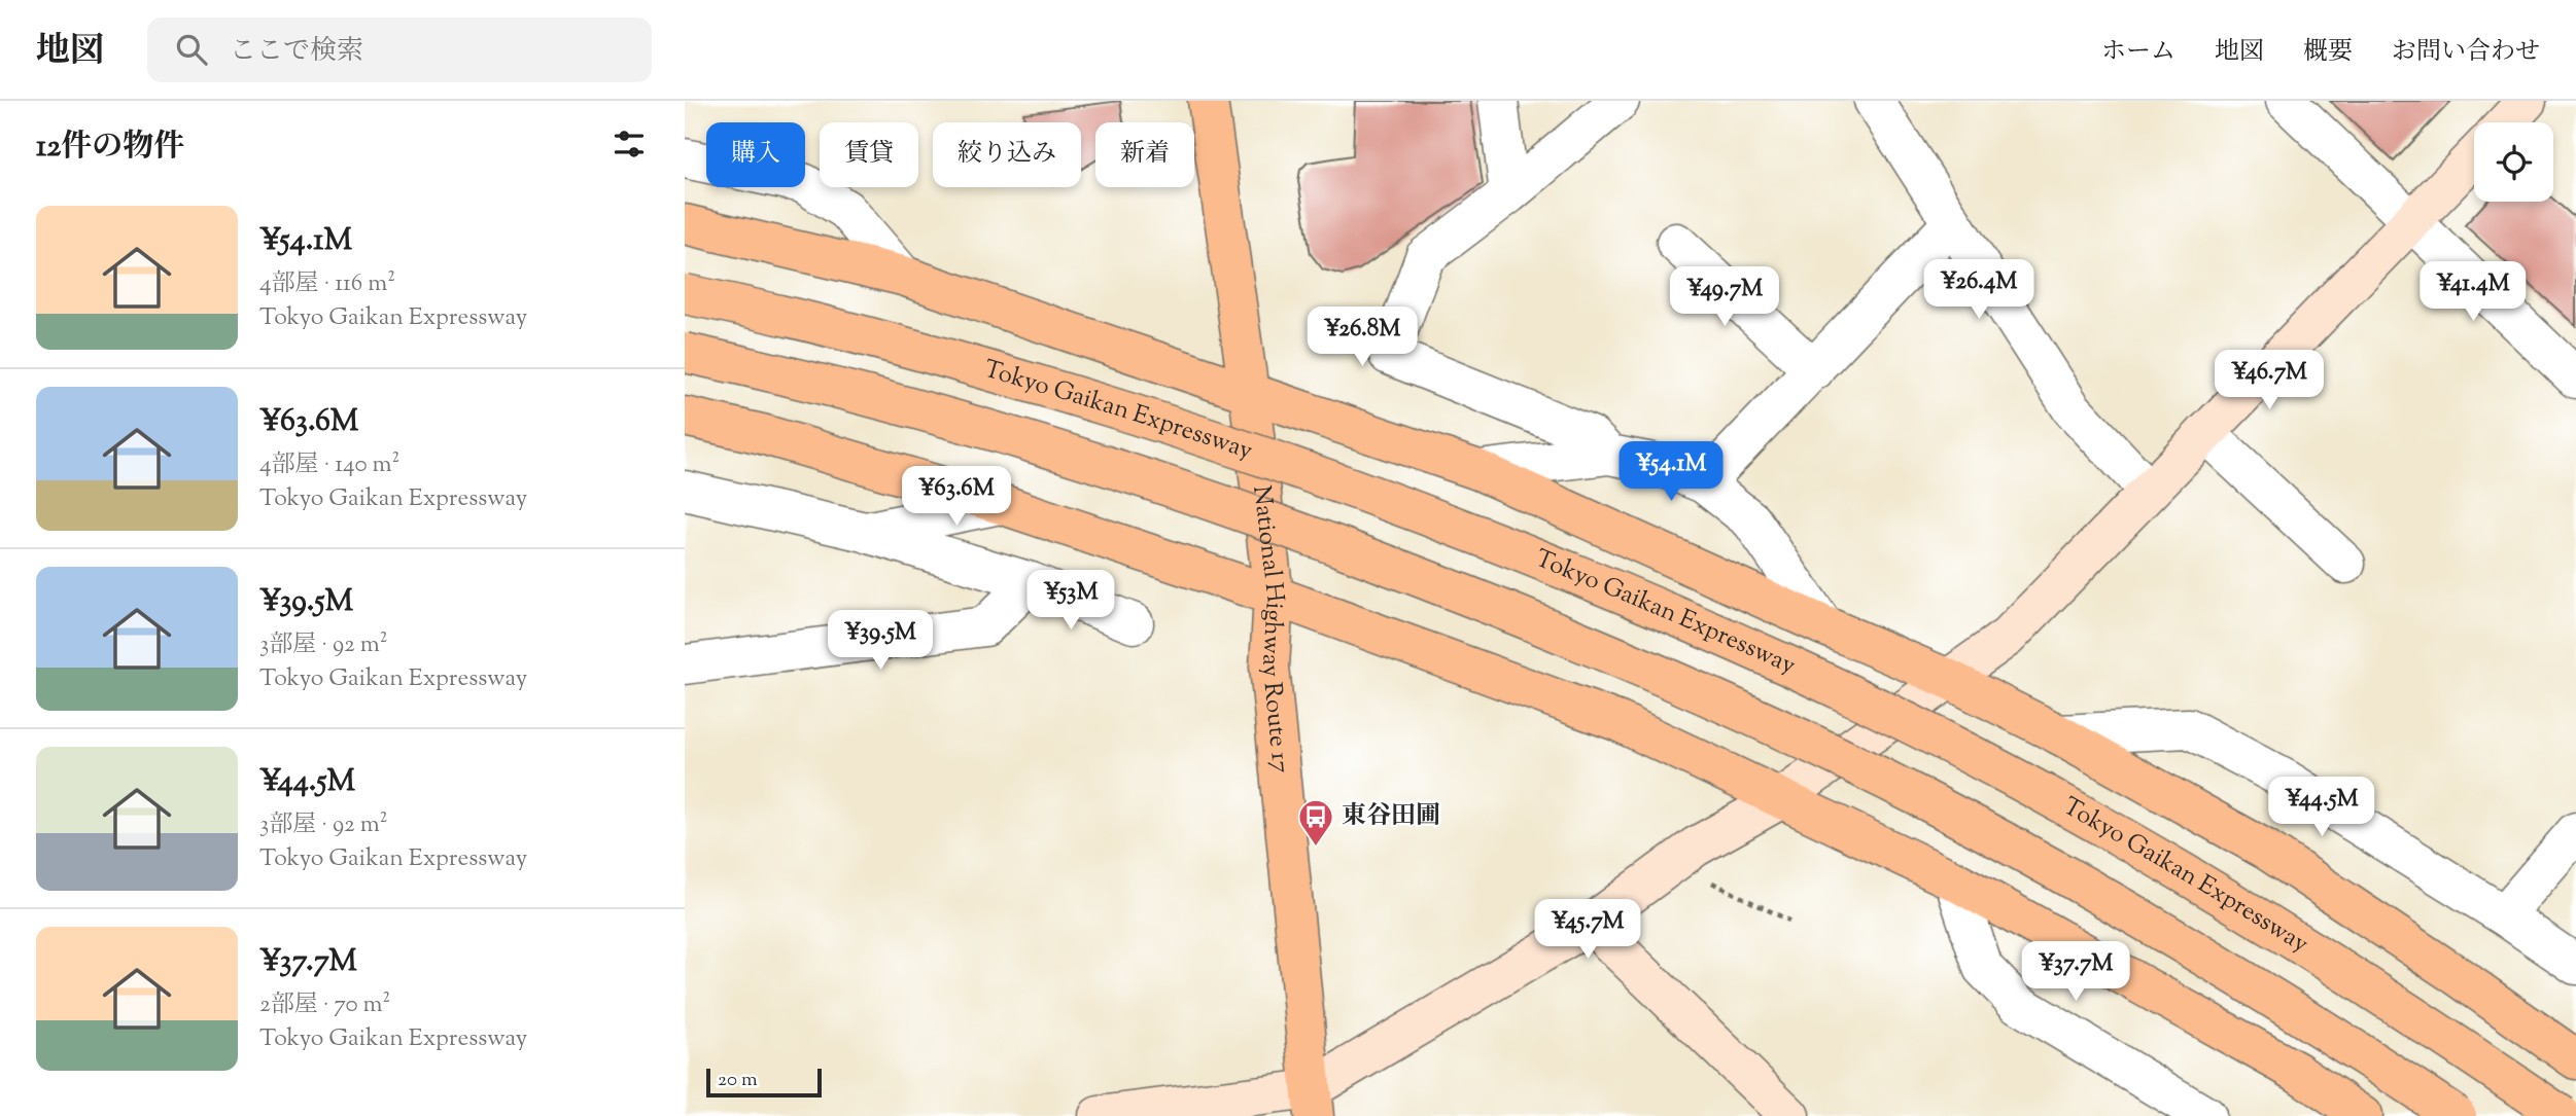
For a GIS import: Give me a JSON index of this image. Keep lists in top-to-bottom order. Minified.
{"streets":{"highway":["Tokyo Gaikan Expressway","National Highway Route 17"]},"places":{"bus stop":["東谷田圃"]},"scale_bar":"20 m","page":{"header":"地図","search":"ここで検索","nav":["ホーム","地図","概要","お問い合わせ"],"heading":"12件の物件","chip":["購入","賃貸","絞り込み","新着"],"list":[{"name":"¥54.1M","note":"4部屋 · 116 m² · Tokyo Gaikan Expressway"},{"name":"¥63.6M","note":"4部屋 · 140 m² · Tokyo Gaikan Expressway"},{"name":"¥39.5M","note":"3部屋 · 92 m² · Tokyo Gaikan Expressway"},{"name":"¥44.5M","note":"3部屋 · 92 m² · Tokyo Gaikan Expressway"},{"name":"¥37.7M","note":"2部屋 · 70 m² · Tokyo Gaikan Expressway"}],"price":["¥26.4M","¥41.4M","¥49.7M","¥26.8M","¥46.7M","¥54.1M","¥63.6M","¥53M","¥39.5M","¥44.5M","¥45.7M","¥37.7M"],"scale":"20 m"}}
